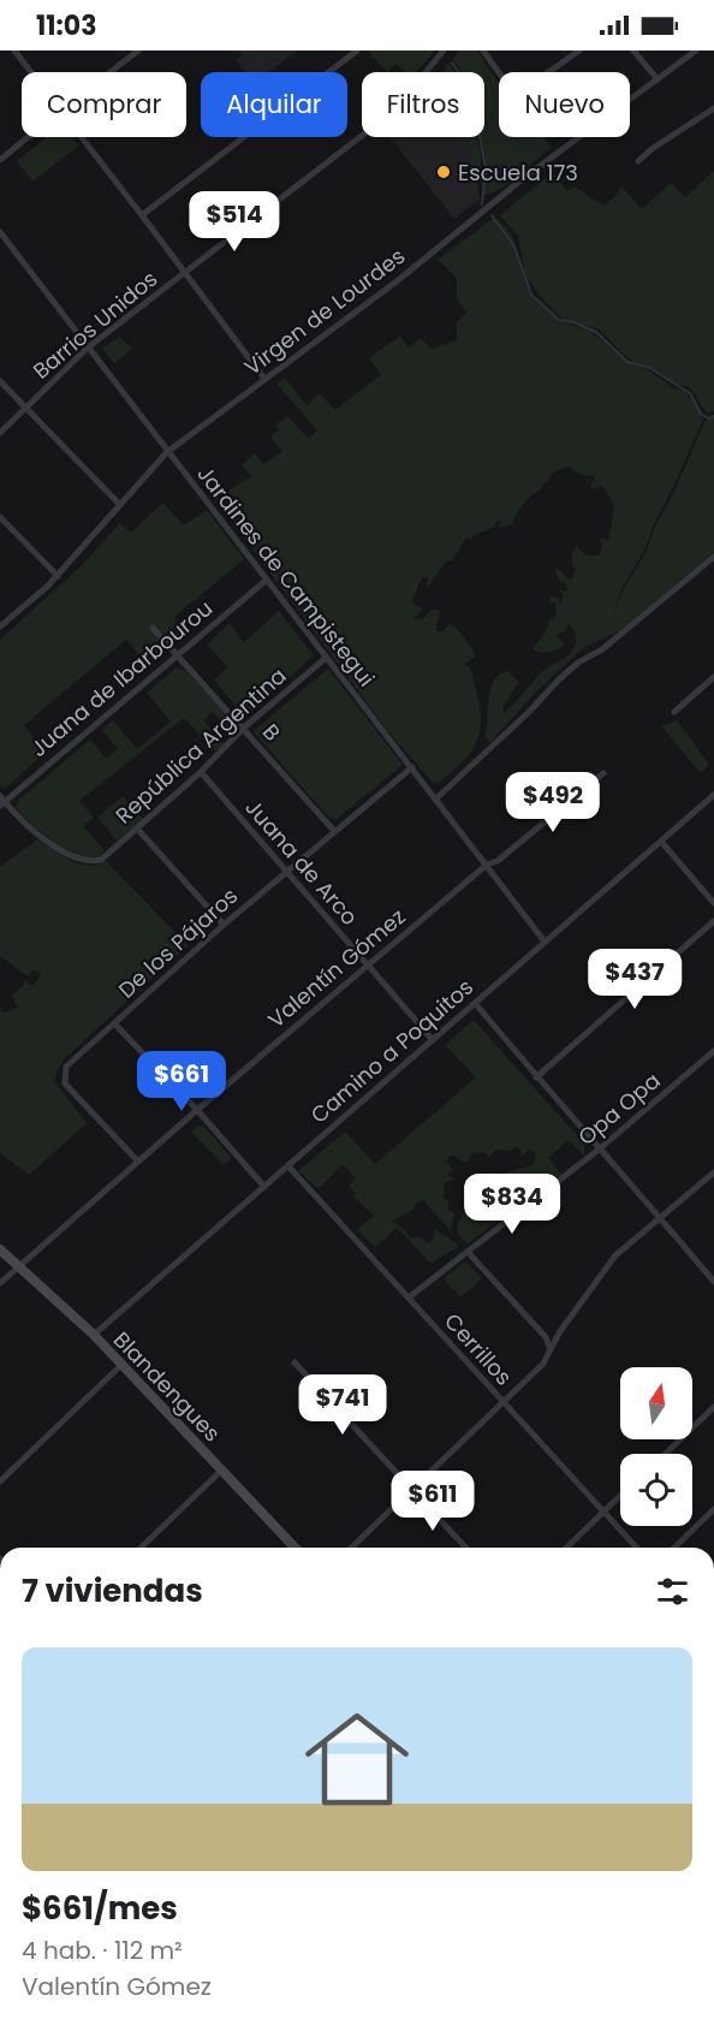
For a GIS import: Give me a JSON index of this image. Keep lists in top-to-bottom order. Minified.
{"streets":{"street":["Virgen de Lourdes","Barrios Unidos","Jardines de Campistegui","Juana de Ibarbourou","B","República Argentina","Juana de Arco","De los Pájaros","Valentín Gómez","Camino a Poquitos","Opa Opa","Cerrillos","Blandengues"]},"crossings":[["Virgen de Lourdes","Jardines de Campistegui"],["Barrios Unidos","Jardines de Campistegui"],["Jardines de Campistegui","Juana de Ibarbourou"],["Jardines de Campistegui","República Argentina"],["Jardines de Campistegui","De los Pájaros"],["Jardines de Campistegui","Valentín Gómez"],["Jardines de Campistegui","Camino a Poquitos"],["Juana de Ibarbourou","B"],["Juana de Ibarbourou","República Argentina"],["B","República Argentina"],["B","De los Pájaros"],["República Argentina","Juana de Arco"],["Juana de Arco","De los Pájaros"],["Juana de Arco","Valentín Gómez"],["Juana de Arco","Camino a Poquitos"],["De los Pájaros","Valentín Gómez"],["Valentín Gómez","Blandengues"],["Camino a Poquitos","Cerrillos"],["Camino a Poquitos","Blandengues"],["Opa Opa","Cerrillos"]],"places":["Escuela 173"],"north":"top","page":{"status":"11:03","chip":["Comprar","Alquilar","Filtros","Nuevo"],"price":["$514","$492","$437","$661","$834","$741","$611"],"heading":"7 viviendas","list":[{"name":"$661/mes","note":"4 hab. · 112 m² · Valentín Gómez"}]}}
